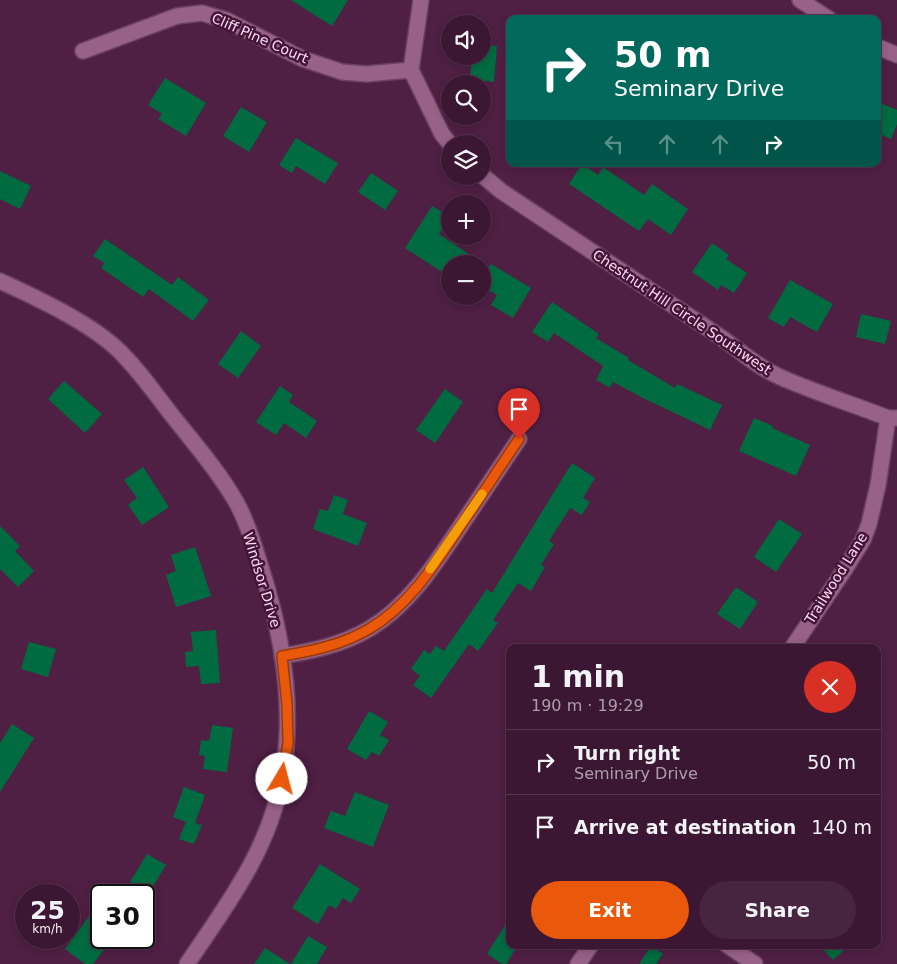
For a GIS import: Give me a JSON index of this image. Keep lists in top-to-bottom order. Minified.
{"streets":{"street":["Cliff Pine Court","Chestnut Hill Circle Southwest","Trailwood Lane","Windsor Drive"]},"crossings":[["Chestnut Hill Circle Southwest","Trailwood Lane"]],"page":{"map_buttons":["+","−"],"turn":["50 m","Seminary Drive"],"heading":["1 min","190 m · 19:29"],"list":[{"name":"Turn right","note":"Seminary Drive","value":"50 m"},{"name":"Arrive at destination","value":"140 m"}],"buttons":["Exit","Share"],"speed":"25 km/h","limit":"30"}}
